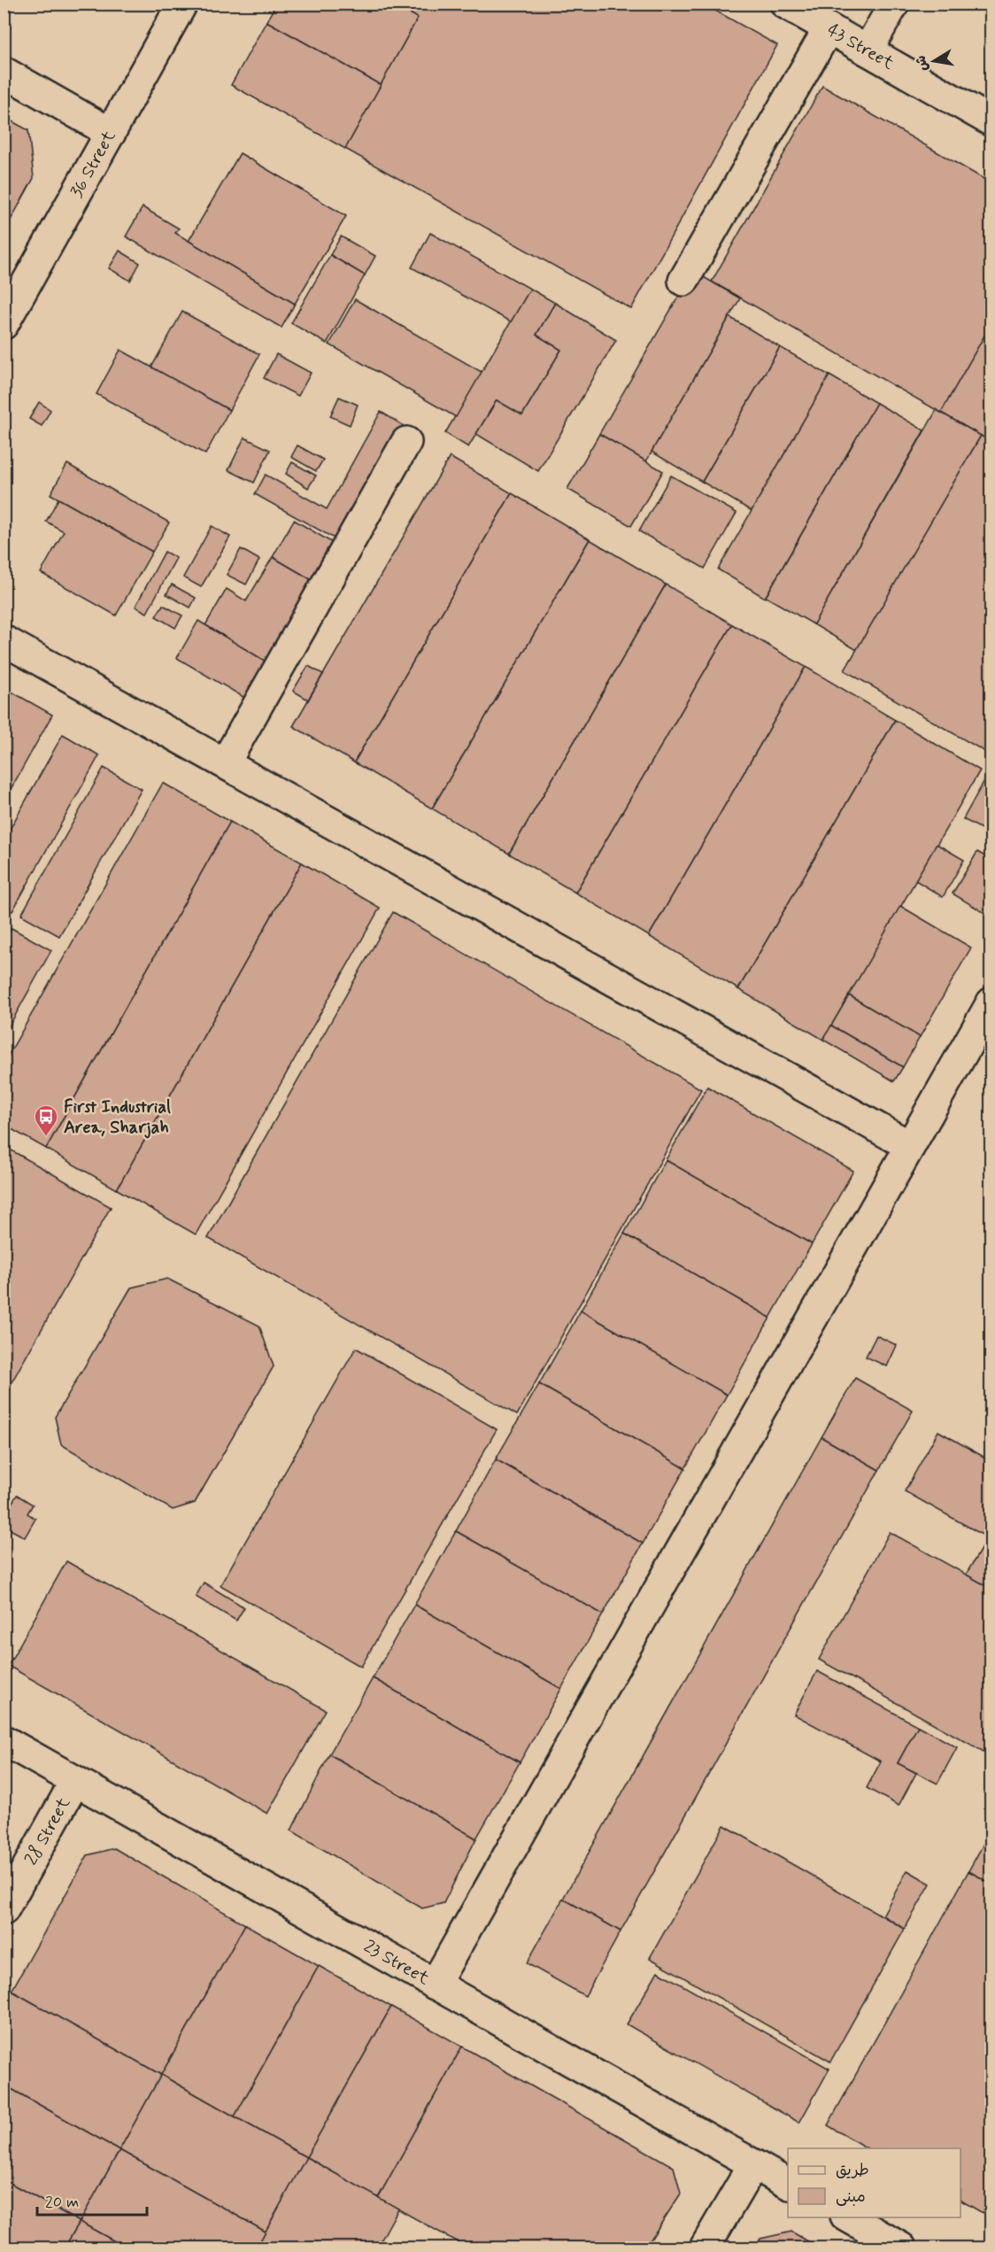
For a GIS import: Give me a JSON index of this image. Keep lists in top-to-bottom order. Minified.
{"streets":{"street":["43 Street","36 Street","28 Street","23 Street"]},"crossings":[["28 Street","23 Street"]],"places":{"bus stop":["First Industrial Area, Sharjah"]},"legend":["طريق","مبنى"],"scale_bar":"20 m","north":"left"}
